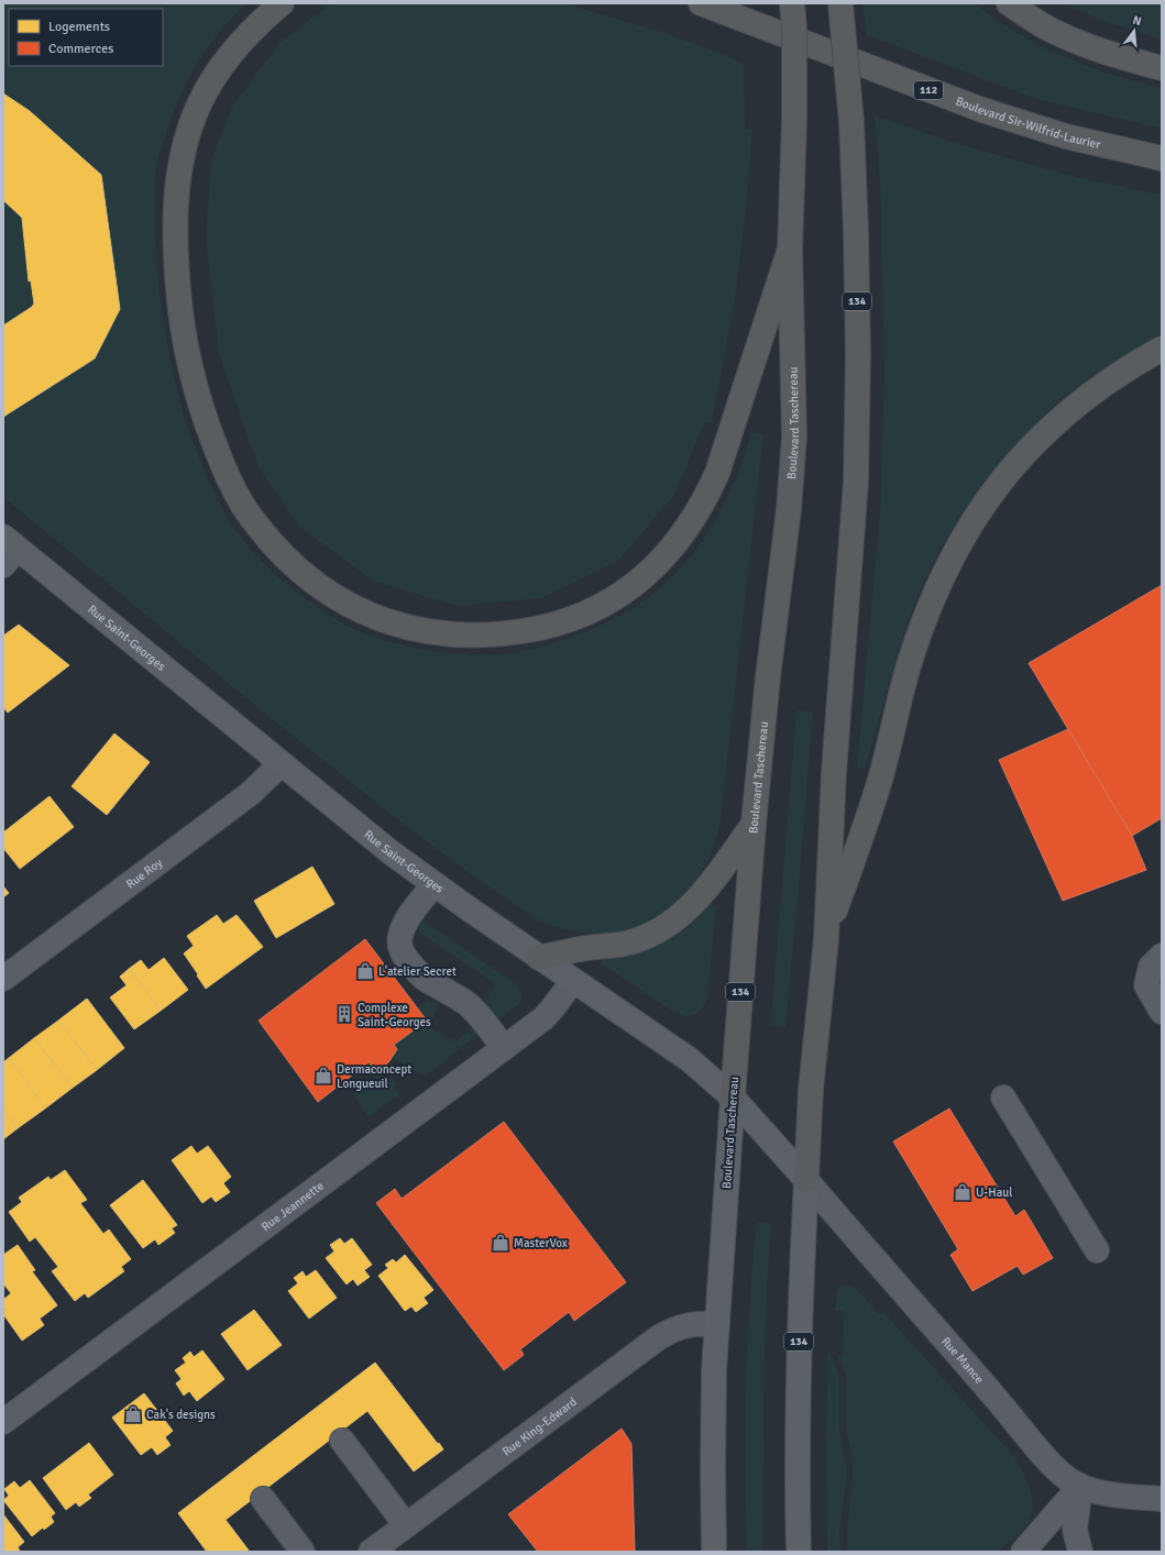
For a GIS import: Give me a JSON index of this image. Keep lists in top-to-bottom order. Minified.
{"streets":{"highway":["112","Boulevard Sir-Wilfrid-Laurier","134","Boulevard Taschereau"],"main road":["Rue Saint-Georges"],"street":["Rue Roy","Rue Jeannette","Rue Mance","Rue King-Edward"]},"crossings":[["134","Rue Saint-Georges"],["134","Rue Mance"],["Boulevard Taschereau","Rue Saint-Georges"],["Boulevard Taschereau","Rue King-Edward"],["Rue Saint-Georges","Rue Roy"],["Rue Saint-Georges","Rue Jeannette"],["Rue Saint-Georges","Rue Mance"]],"places":{"shop":["L'atelier Secret","Dermaconcept Longueuil","U-Haul","MasterVox","Cak's designs"],"building":["Complexe Saint-Georges"]},"legend":["Logements","Commerces"],"north":"top"}
